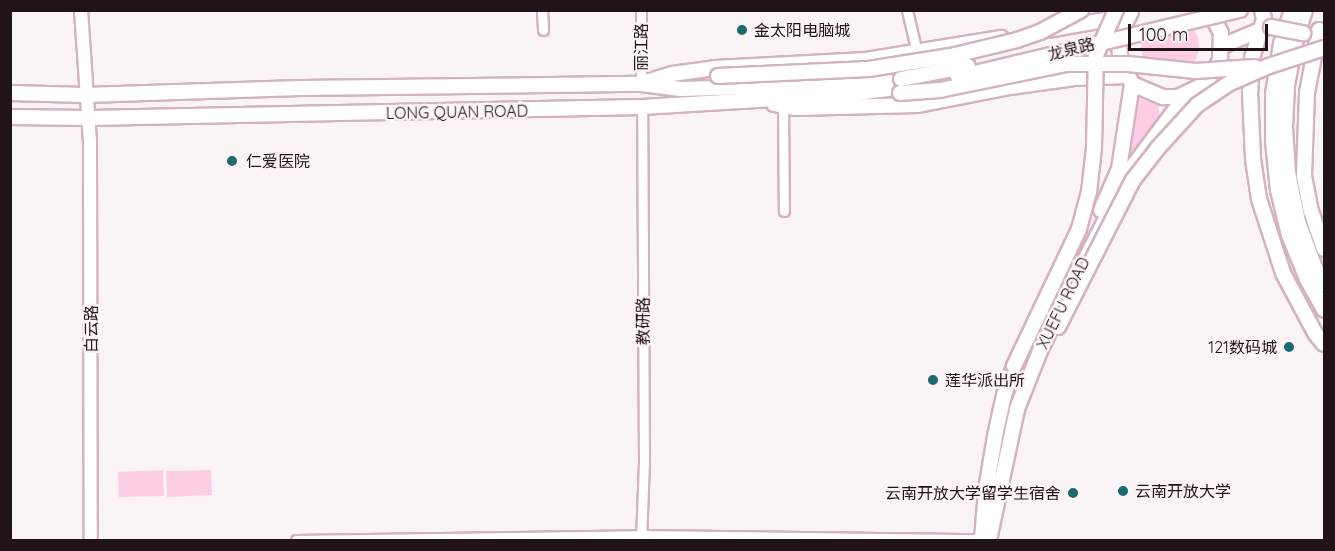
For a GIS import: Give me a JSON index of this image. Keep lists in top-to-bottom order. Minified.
{"streets":{"main road":["龙泉路","LONG QUAN ROAD","XUEFU ROAD","白云路"],"street":["丽江路","教研路"]},"crossings":[["丽江路","LONG QUAN ROAD"],["龙泉路","LONG QUAN ROAD"],["LONG QUAN ROAD","教研路"],["LONG QUAN ROAD","白云路"]],"places":["金太阳电脑城","仁爱医院","121数码城","莲华派出所","云南开放大学","云南开放大学留学生宿舍"],"scale_bar":"100 m"}
